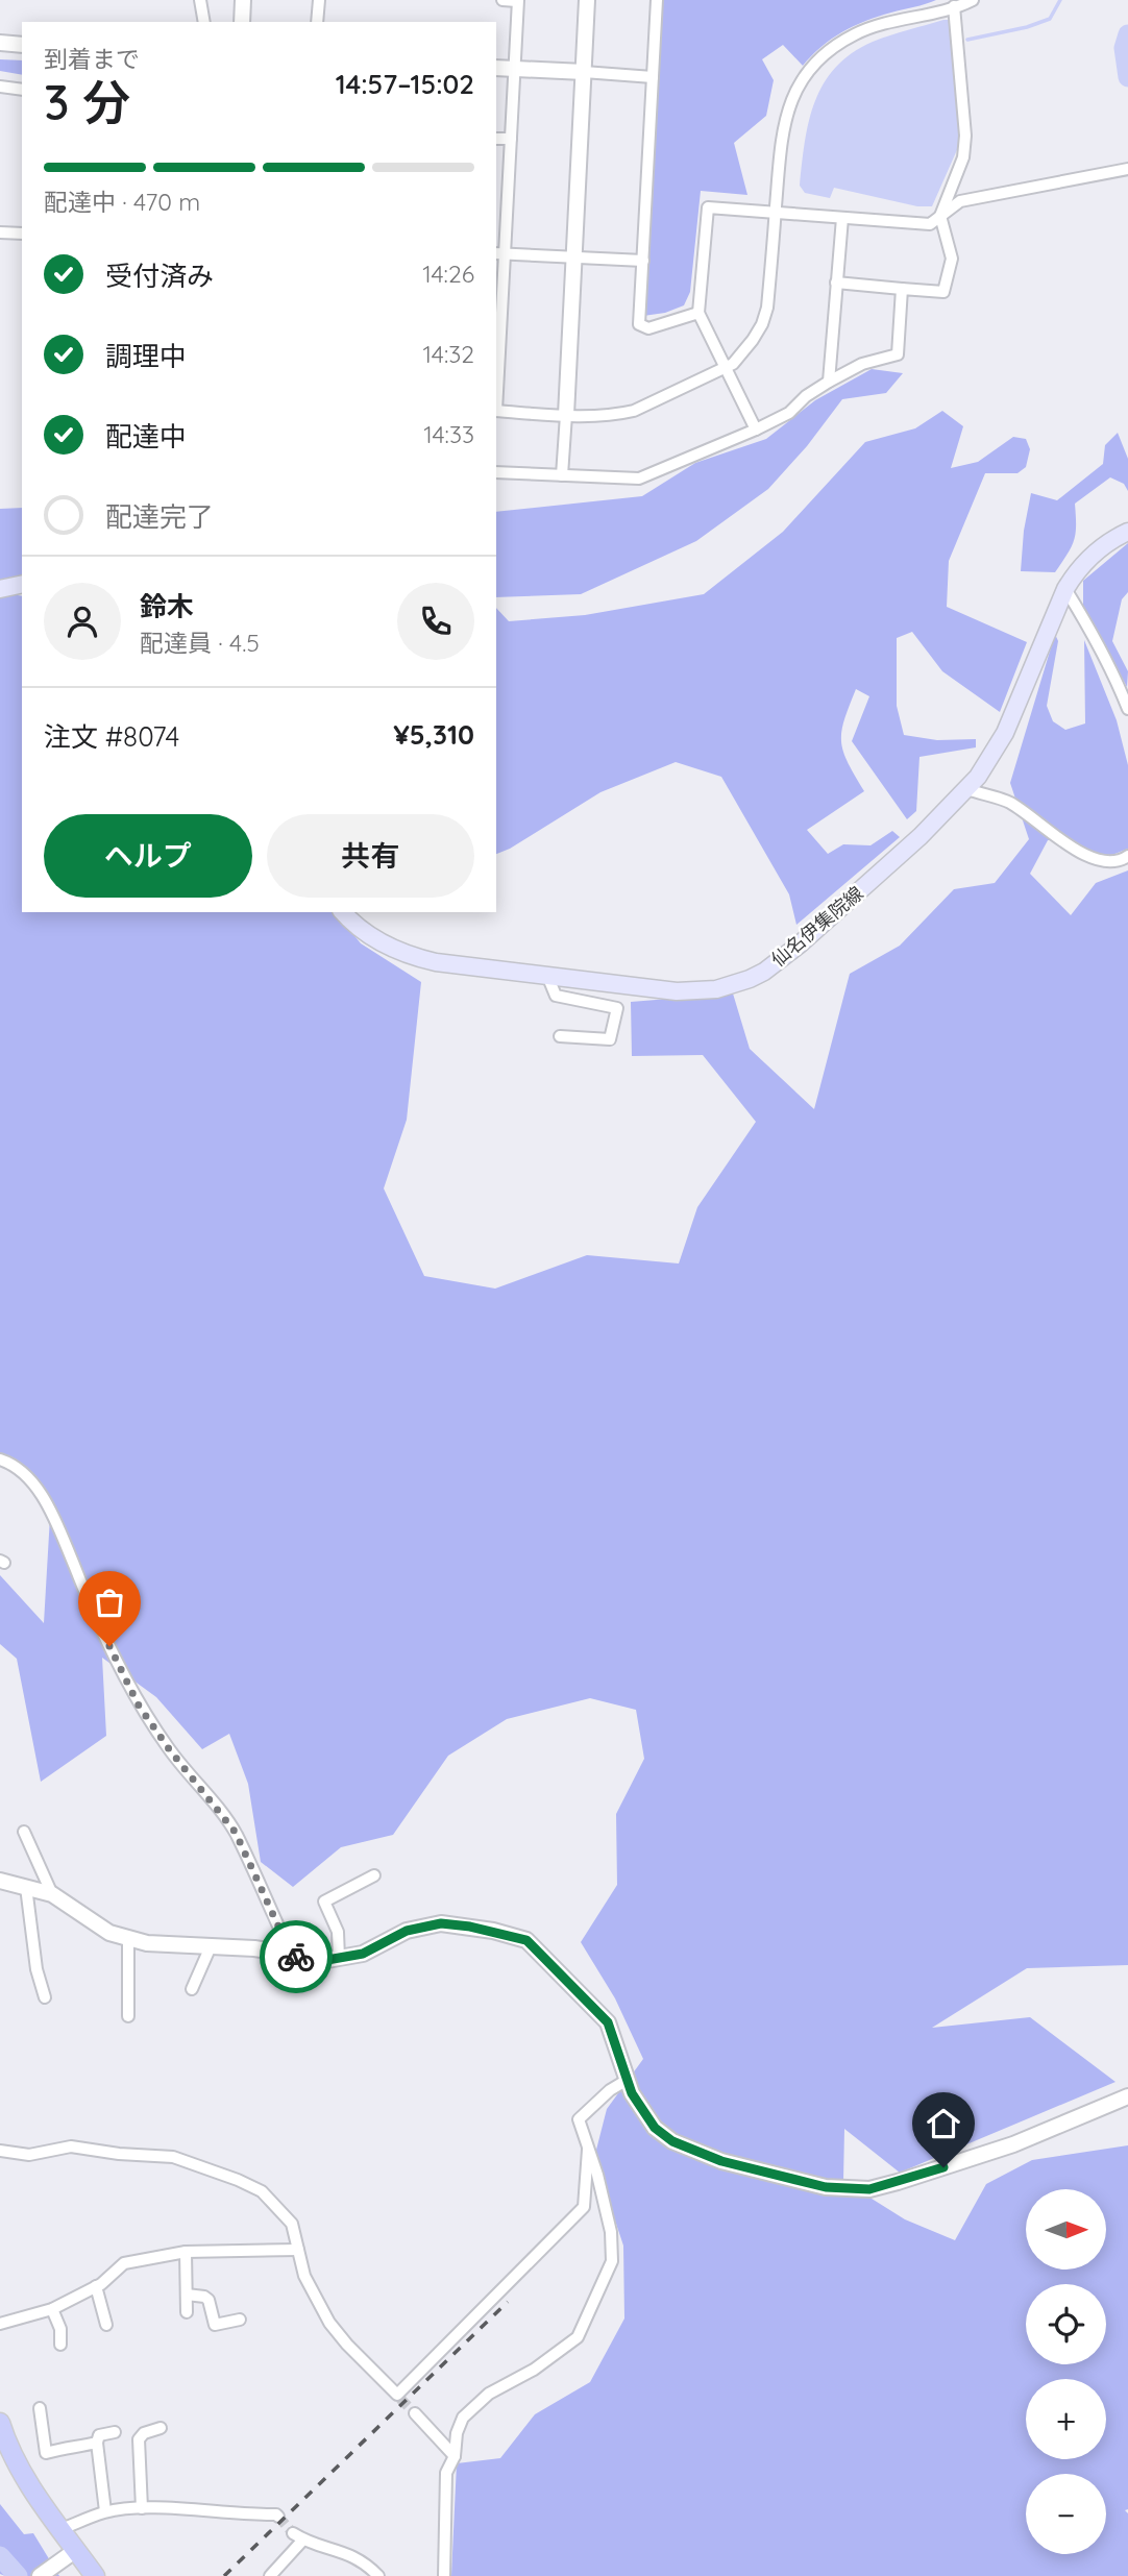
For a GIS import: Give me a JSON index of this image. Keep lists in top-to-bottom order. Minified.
{"streets":{"main road":["仙名伊集院線"]},"north":"right","page":{"heading":["3 分","到着まで","14:57–15:02"],"panel":["鈴木","配達員 · 4.5","注文 #8074","¥5,310"],"bar":"配達中 · 470 m","list":[["受付済み","14:26"],["調理中","14:32"],["配達中","14:33"],"配達完了"],"buttons":["ヘルプ","共有"],"map_buttons":["+","−"]}}
